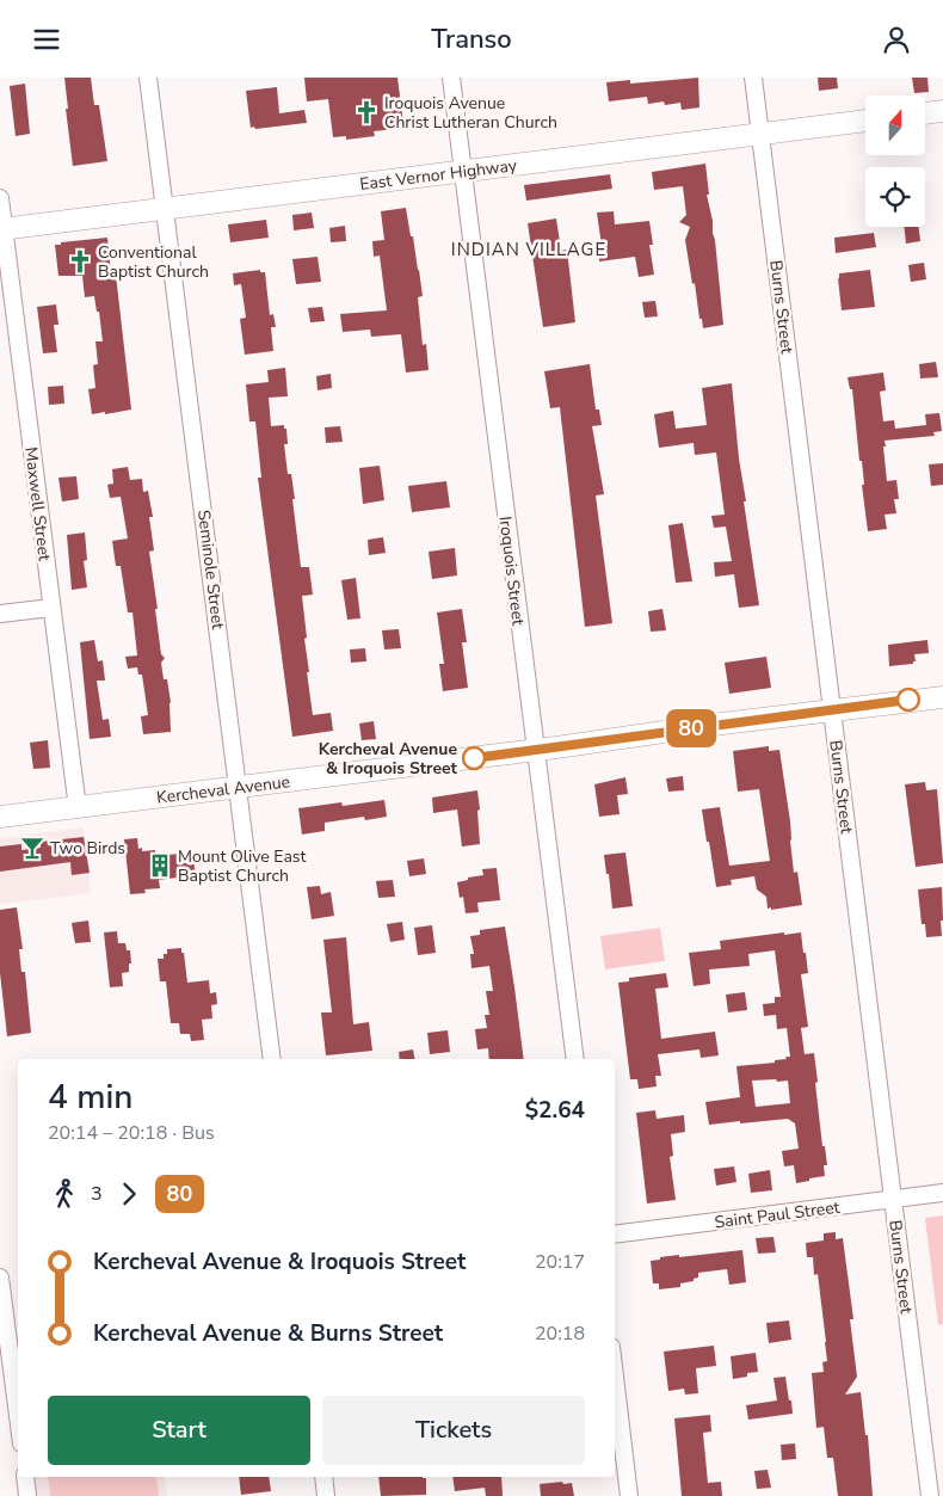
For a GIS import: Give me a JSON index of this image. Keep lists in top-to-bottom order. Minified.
{"streets":{"street":["East Vernor Highway","Burns Street","Maxwell Street","Seminole Street","Iroquois Street","Kercheval Avenue","Saint Paul Street"]},"crossings":[["East Vernor Highway","Burns Street"],["East Vernor Highway","Maxwell Street"],["East Vernor Highway","Seminole Street"],["East Vernor Highway","Iroquois Street"],["Burns Street","Kercheval Avenue"],["Burns Street","Saint Paul Street"],["Maxwell Street","Kercheval Avenue"],["Seminole Street","Kercheval Avenue"],["Iroquois Street","Kercheval Avenue"]],"districts":["INDIAN VILLAGE"],"places":{"church":["Iroquois Avenue Christ Lutheran Church","Conventional Baptist Church"],"other":["Kercheval Avenue & Iroquois Street"],"bar":["Two Birds"],"building":["Mount Olive East Baptist Church"]},"lines":["bus line 80"],"north":"top","page":{"header":"Transo","on_map":"80","heading":["4 min","20:14 – 20:18 · Bus","$2.64"],"legs":["3","80"],"list":[{"name":"Kercheval Avenue & Iroquois Street","value":"20:17"},{"name":"Kercheval Avenue & Burns Street","value":"20:18"}],"buttons":["Start","Tickets"]}}
